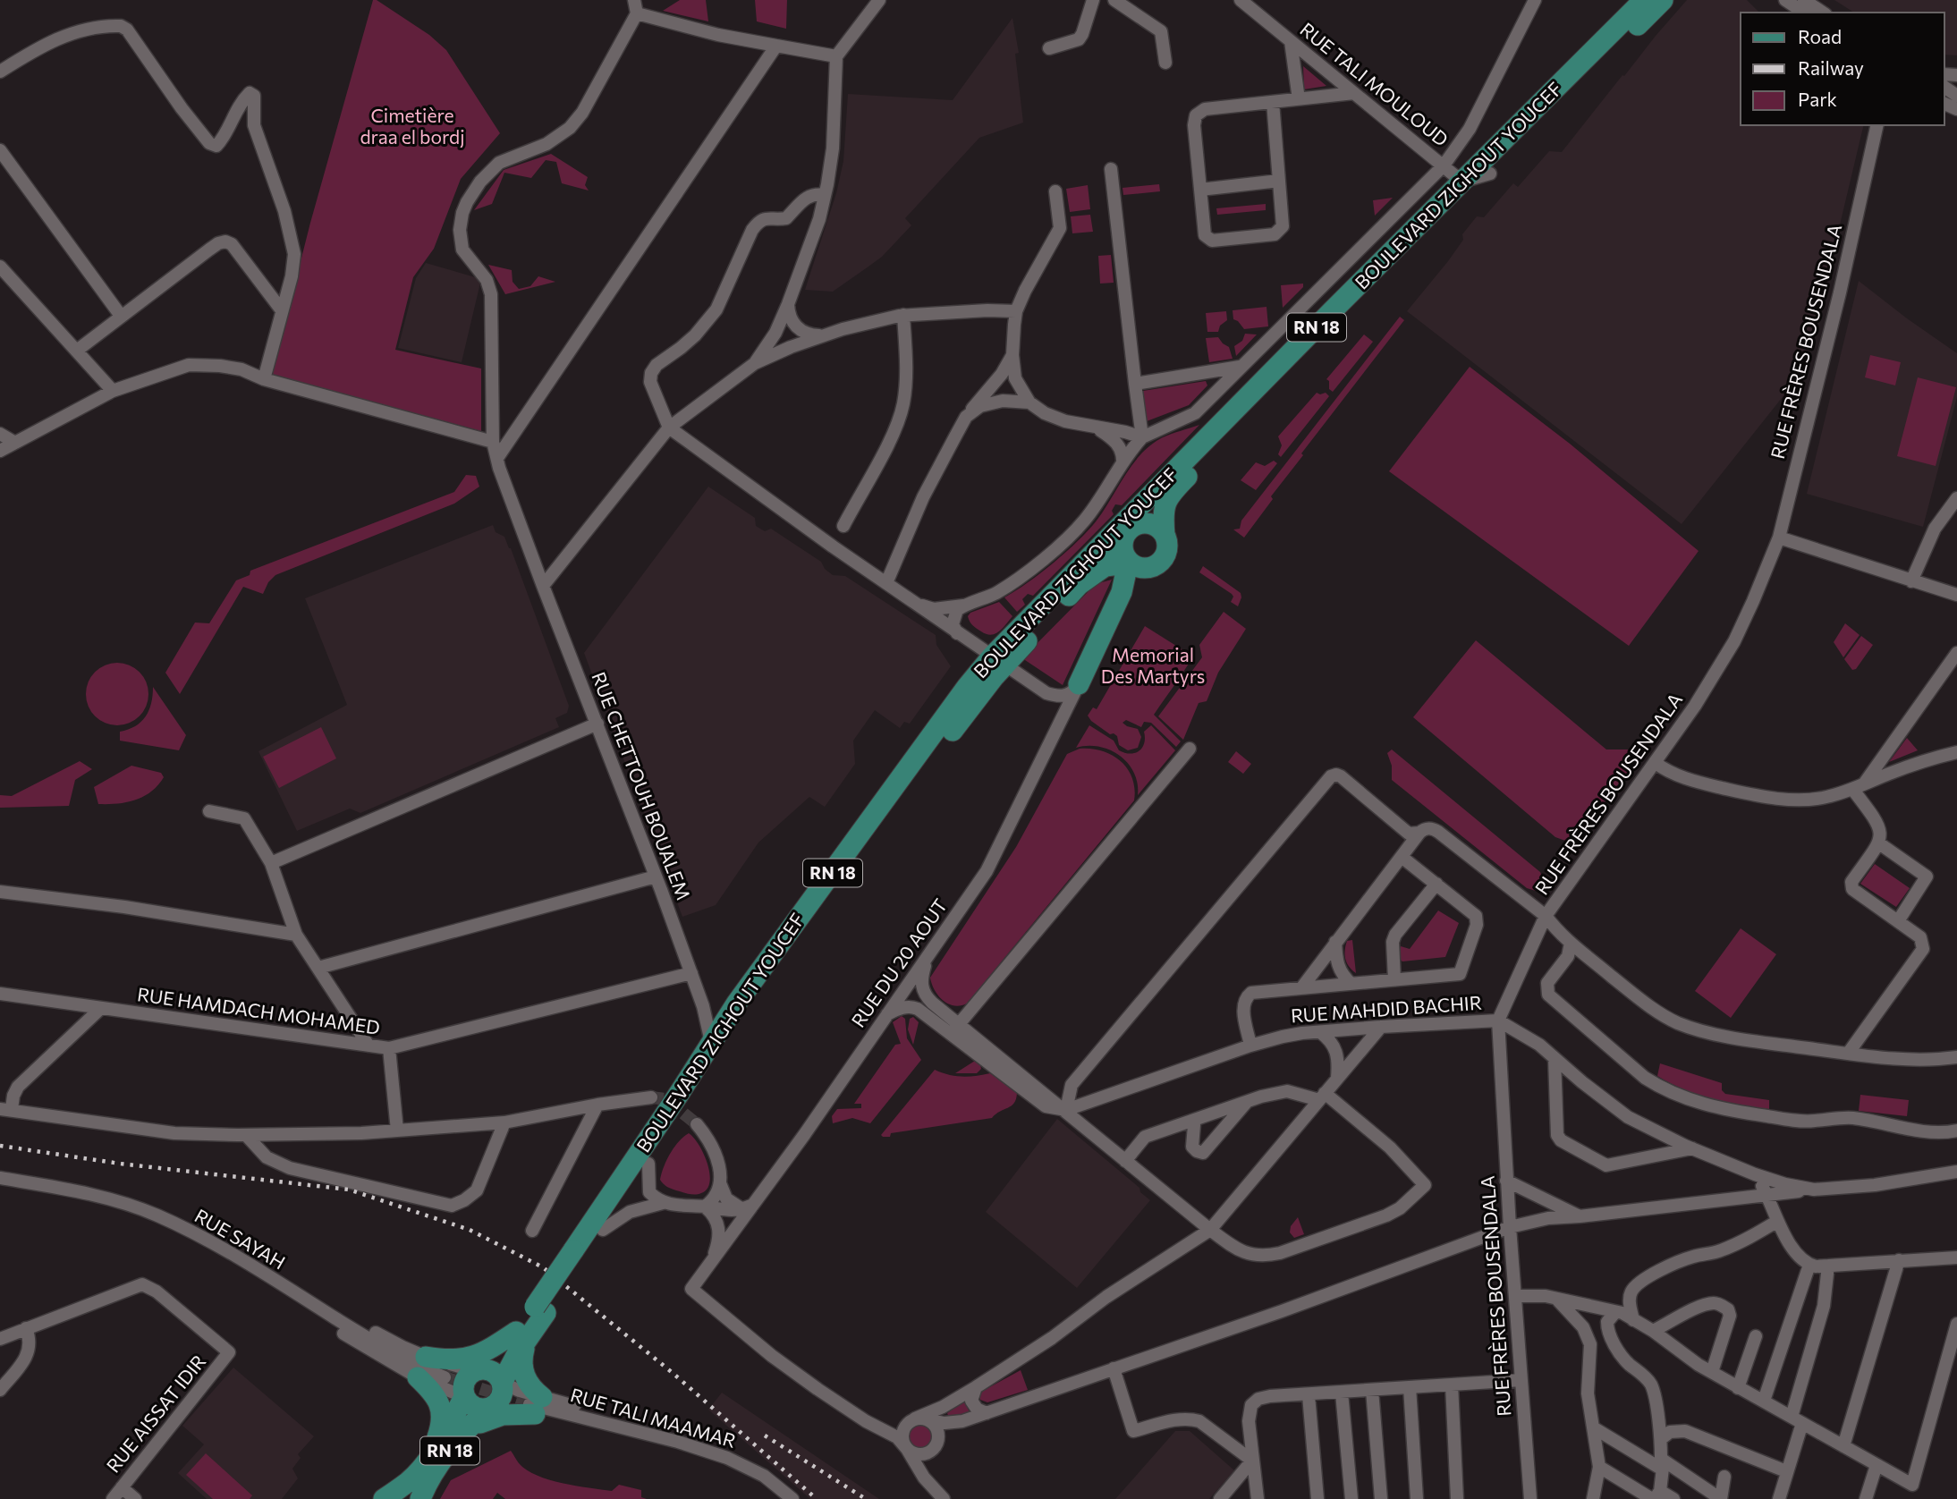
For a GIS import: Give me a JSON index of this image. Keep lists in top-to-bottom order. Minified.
{"streets":{"main road":["BOULEVARD ZIGHOUT YOUCEF","RN 18"],"street":["RUE TALI MOULOUD","RUE FRÈRES BOUSENDALA","RUE CHETTOUH BOUALEM","RUE DU 20 AOUT","RUE MAHDID BACHIR","RUE HAMDACH MOHAMED","RUE SAYAH","RUE AISSAT IDIR","RUE TALI MAAMAR"]},"crossings":[["RUE TALI MOULOUD","BOULEVARD ZIGHOUT YOUCEF"],["BOULEVARD ZIGHOUT YOUCEF","RN 18"],["BOULEVARD ZIGHOUT YOUCEF","RUE CHETTOUH BOUALEM"],["RUE FRÈRES BOUSENDALA","RUE MAHDID BACHIR"],["RUE CHETTOUH BOUALEM","RUE HAMDACH MOHAMED"]],"parks":["Cimetière draa el bordj","Memorial Des Martyrs"],"legend":["Road","Railway","Park"]}
